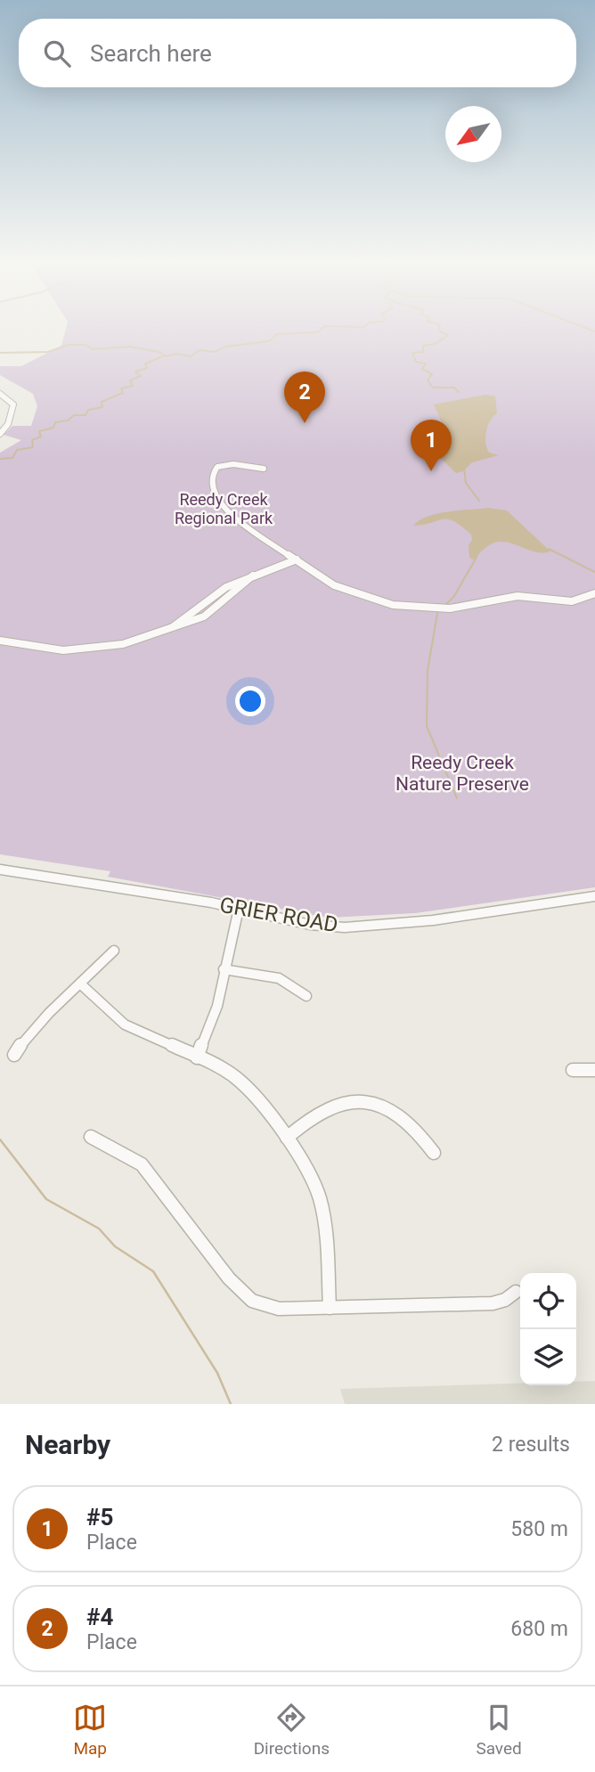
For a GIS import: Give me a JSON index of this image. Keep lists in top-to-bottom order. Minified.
{"streets":{"street":["GRIER ROAD"]},"parks":["Reedy Creek Regional Park","Reedy Creek Nature Preserve"],"north":"bottom left","page":{"search":"Search here","pins":["2","1"],"heading":["Nearby","2 results"],"list":[{"mark":"1","name":"#5","note":"Place","value":"580 m"},{"mark":"2","name":"#4","note":"Place","value":"680 m"}],"nav":["Map","Directions","Saved"]}}
